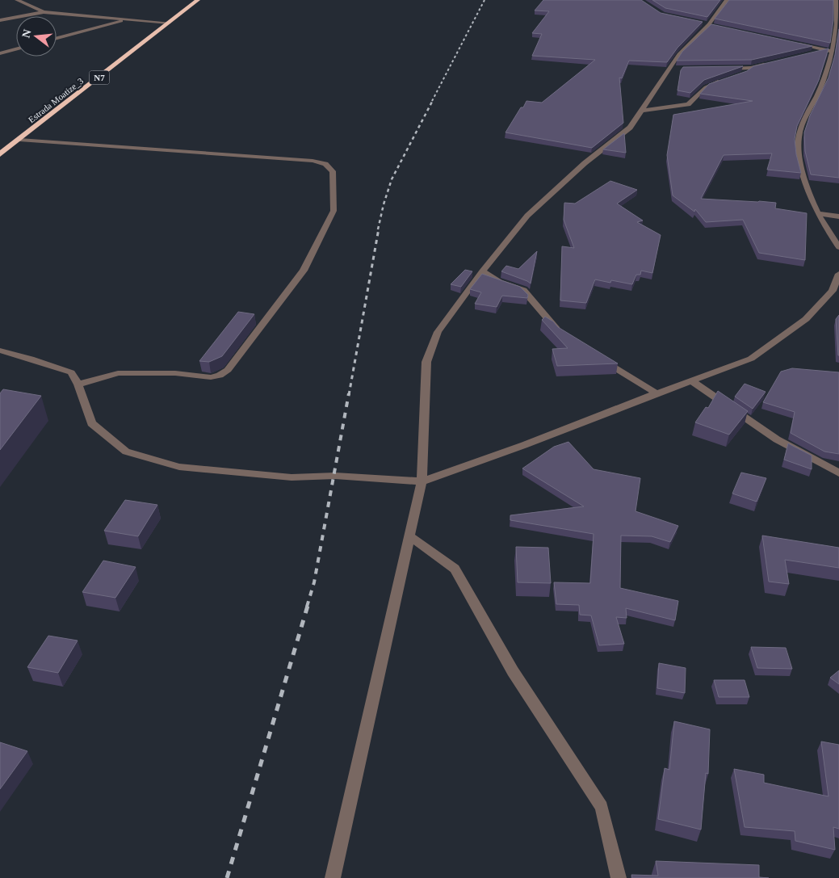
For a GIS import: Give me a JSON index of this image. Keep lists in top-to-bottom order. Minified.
{"streets":{"highway":["N7","Estrada Moatize_3"]},"north":"left"}
